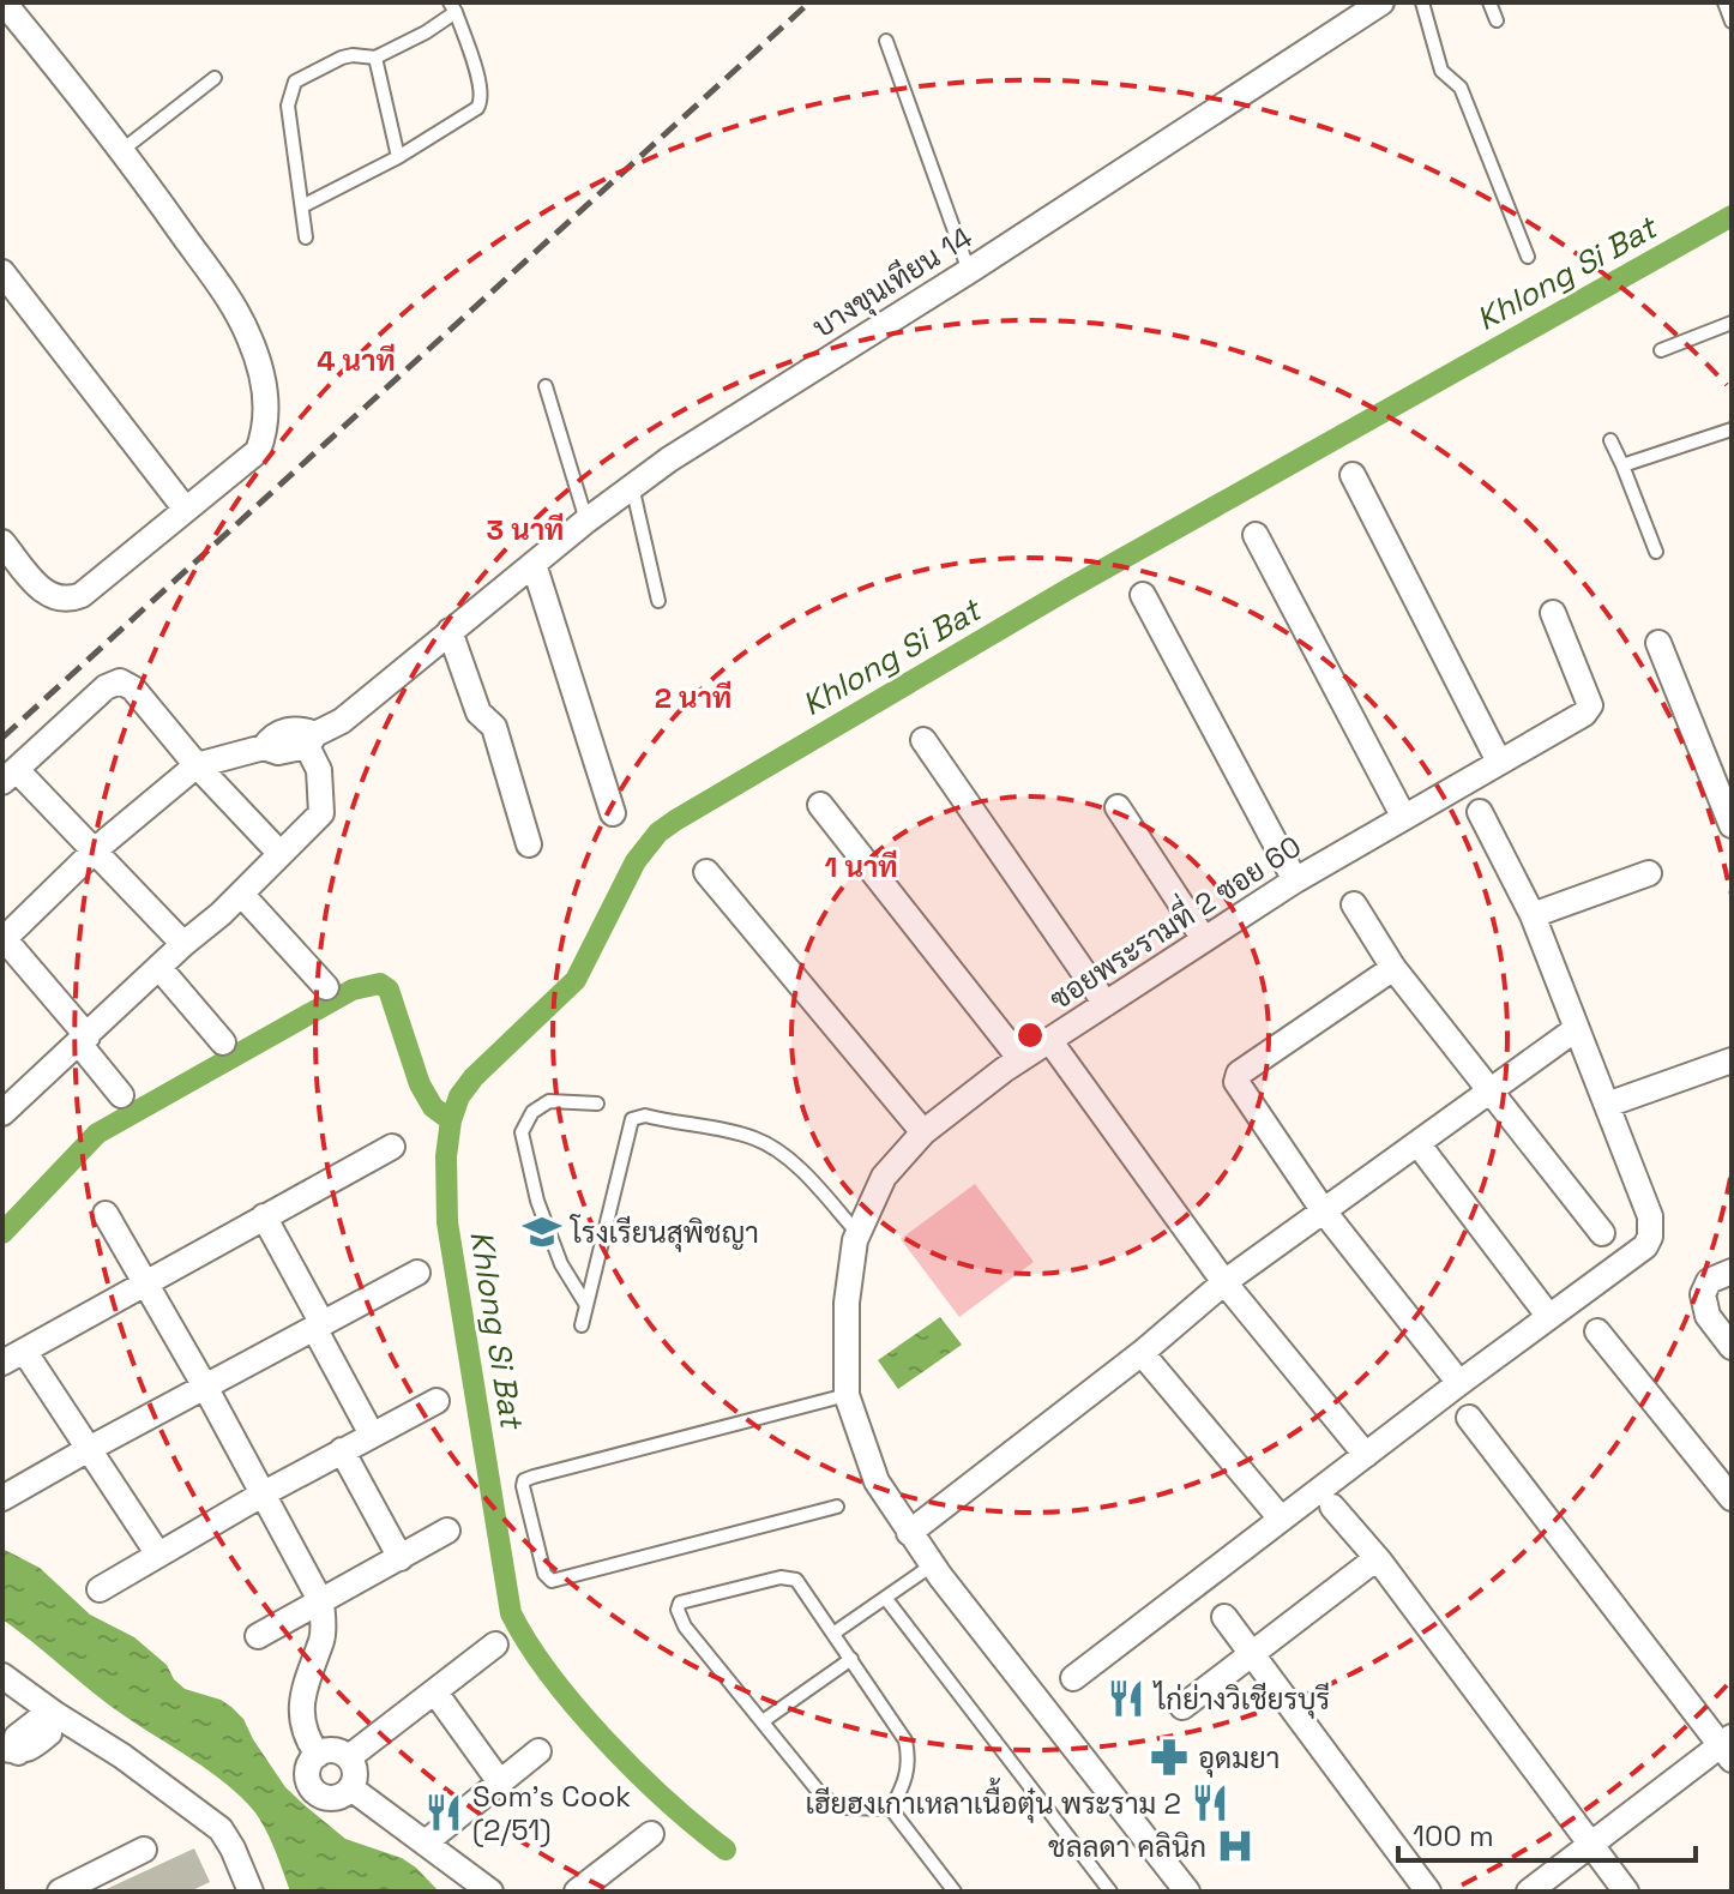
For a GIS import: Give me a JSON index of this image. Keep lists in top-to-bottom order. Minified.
{"streets":{"street":["บางขุนเทียน 14","ซอยพระรามที่ 2 ซอย 60"]},"water":["Khlong Si Bat"],"places":{"school or university":["โรงเรียนสุพิชญา"],"restaurant":["ไก่ย่างวิเชียรบุรี","เฮียฮงเกาเหลาเนื้อตุ๋น พระราม 2","Som's Cook (2/51)"],"pharmacy":["อุดมยา"],"hospital":["ชลลดา คลินิก"]},"scale_bar":"100 m","rings":["4 นาที","3 นาที","2 นาที","1 นาที"]}
